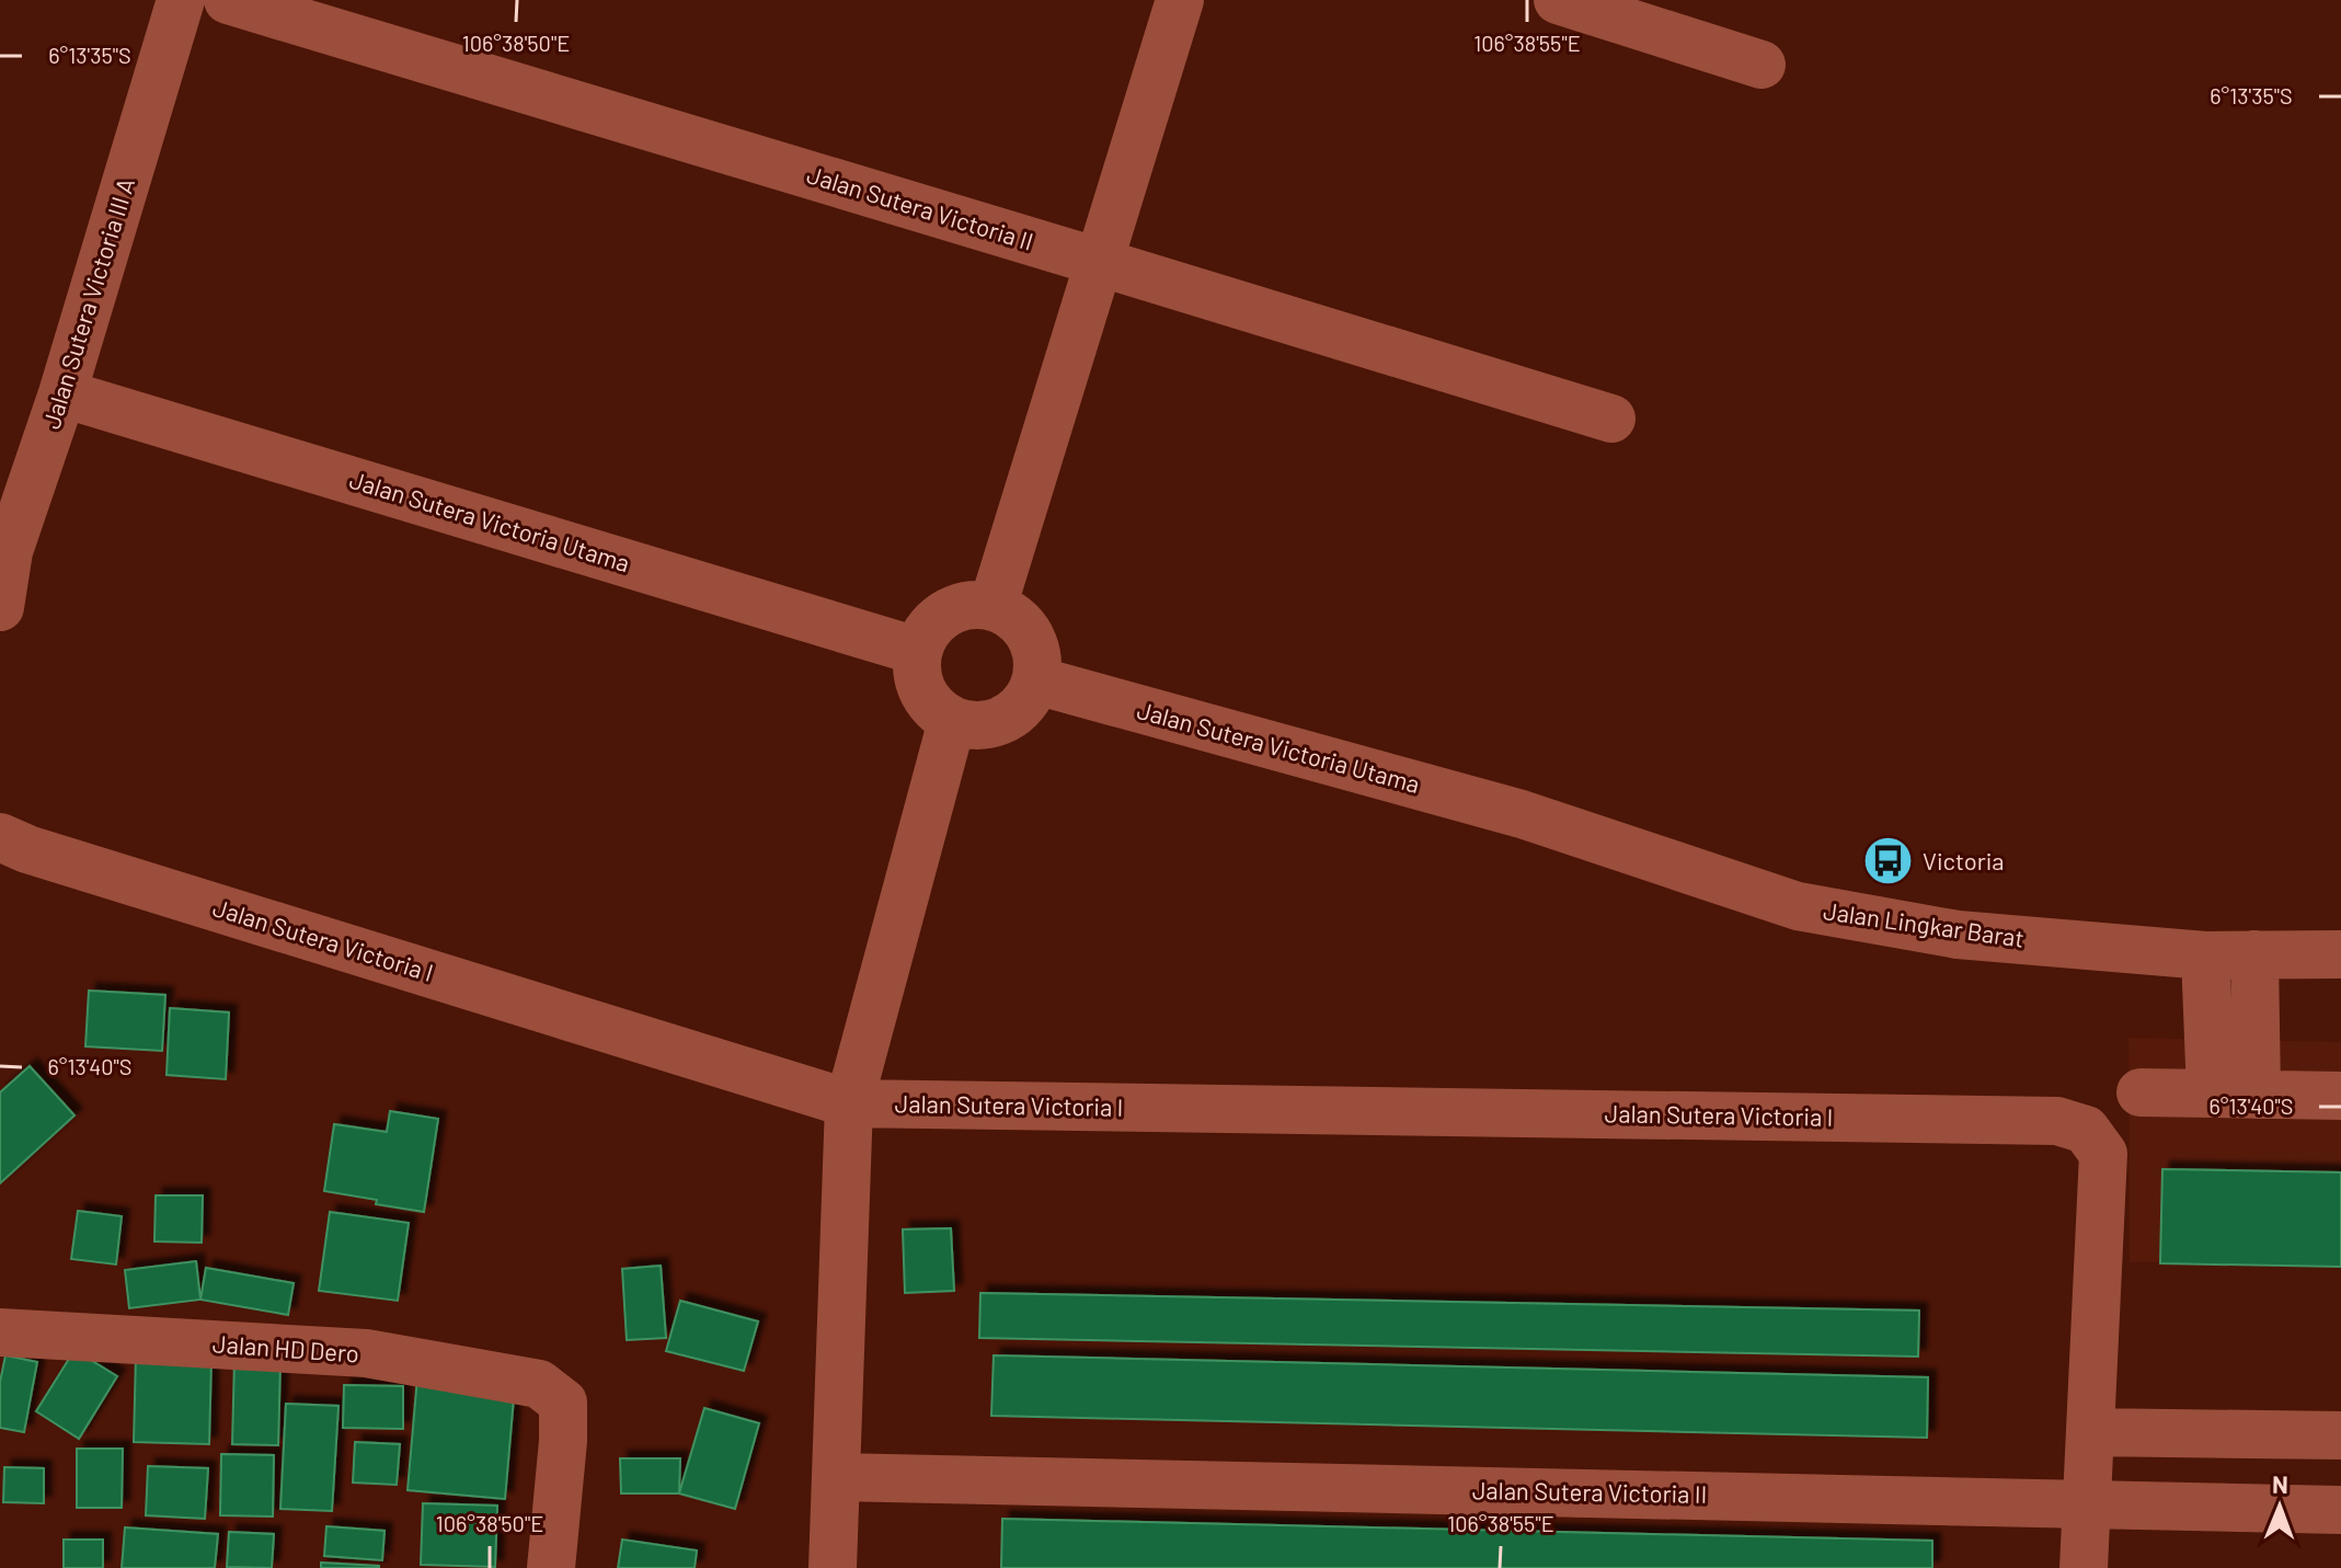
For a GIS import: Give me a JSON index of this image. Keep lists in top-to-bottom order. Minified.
{"streets":{"street":["Jalan Sutera Victoria II","Jalan Sutera Victoria III A","Jalan Sutera Victoria Utama","Jalan Lingkar Barat","Jalan Sutera Victoria I","Jalan HD Dero"]},"crossings":[["Jalan Sutera Victoria III A","Jalan Sutera Victoria Utama"],["Jalan Sutera Victoria Utama","Jalan Lingkar Barat"]],"places":{"bus stop":["Victoria"]},"north":"top","coordinates":["106°38'50\"E","106°38'55\"E","6°13'35\"S","6°13'40\"S"]}
